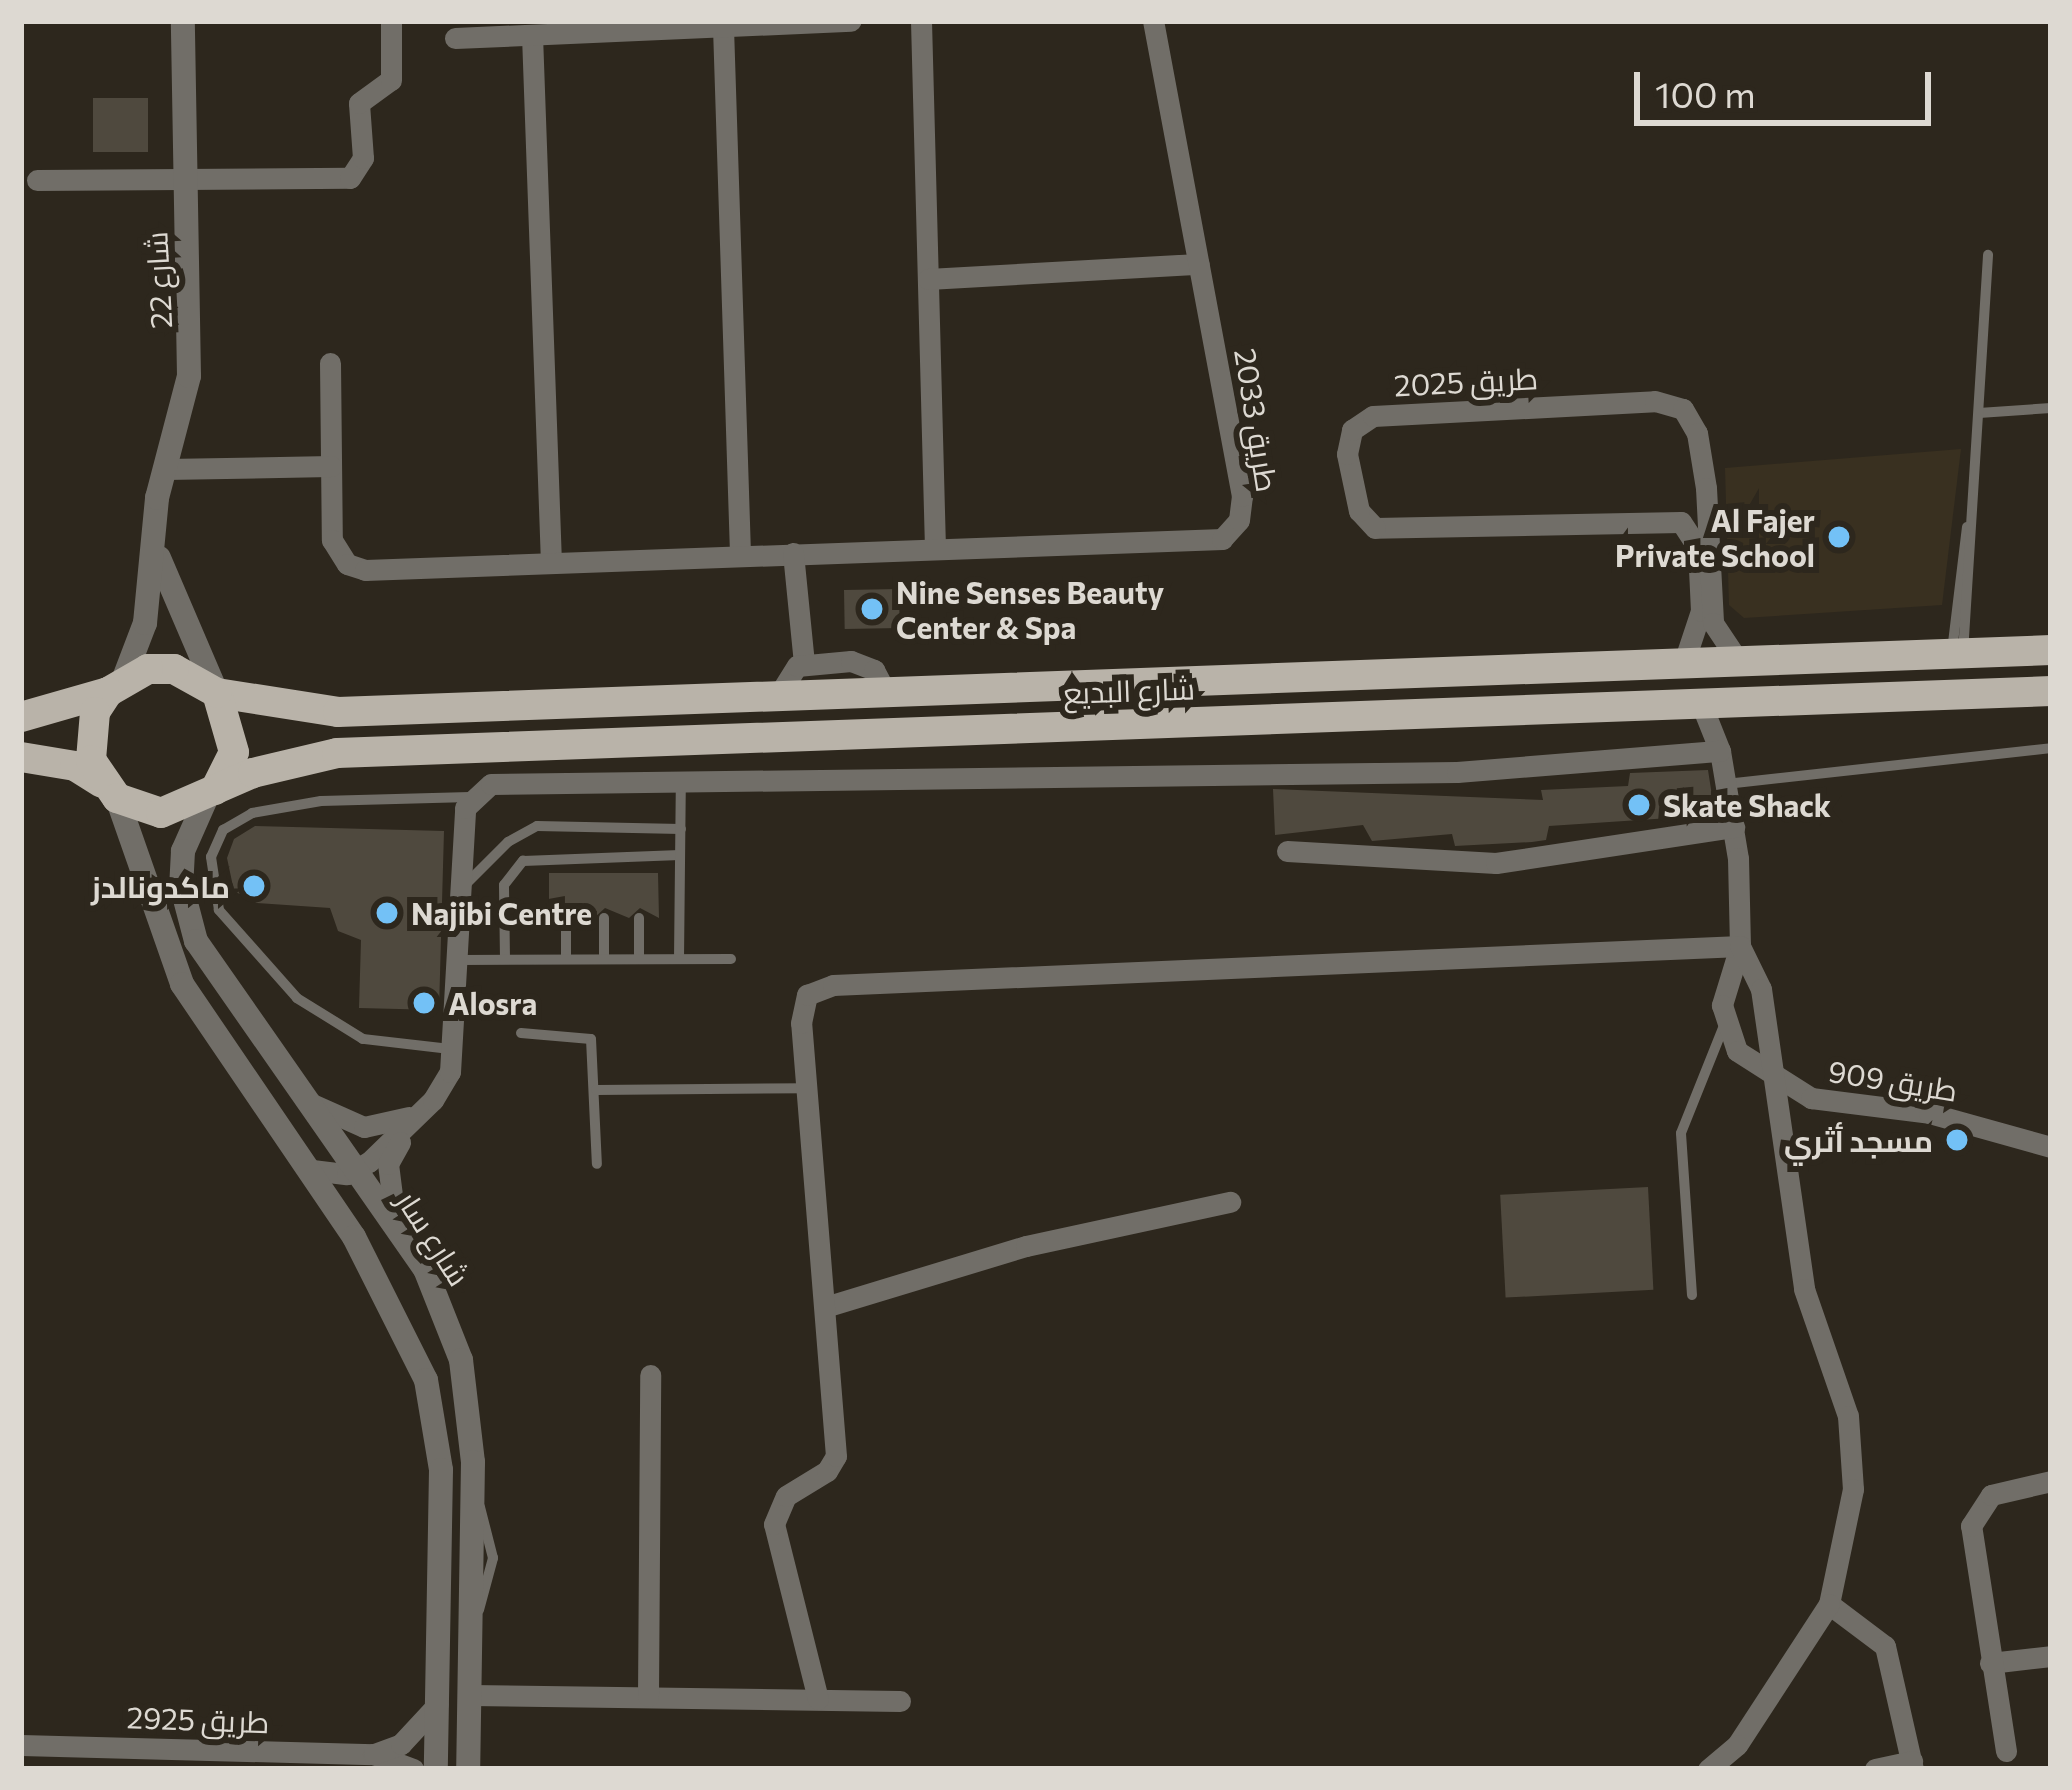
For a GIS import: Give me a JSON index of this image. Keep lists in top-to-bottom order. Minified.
{"streets":{"main road":["شارع البديع"],"street":["شارع 22","طريق 2025","طريق 2033","طريق 909","شارع سار","طريق 2925"]},"crossings":[["شارع 22","شارع البديع"],["شارع 22","شارع سار"],["طريق 2025","شارع البديع"],["شارع البديع","شارع سار"]],"places":["Al Fajer Private School","Nine Senses Beauty Center & Spa","Skate Shack","ماكدونالدز","Najibi Centre","Alosra","مسجد أثري"],"scale_bar":"100 m"}
